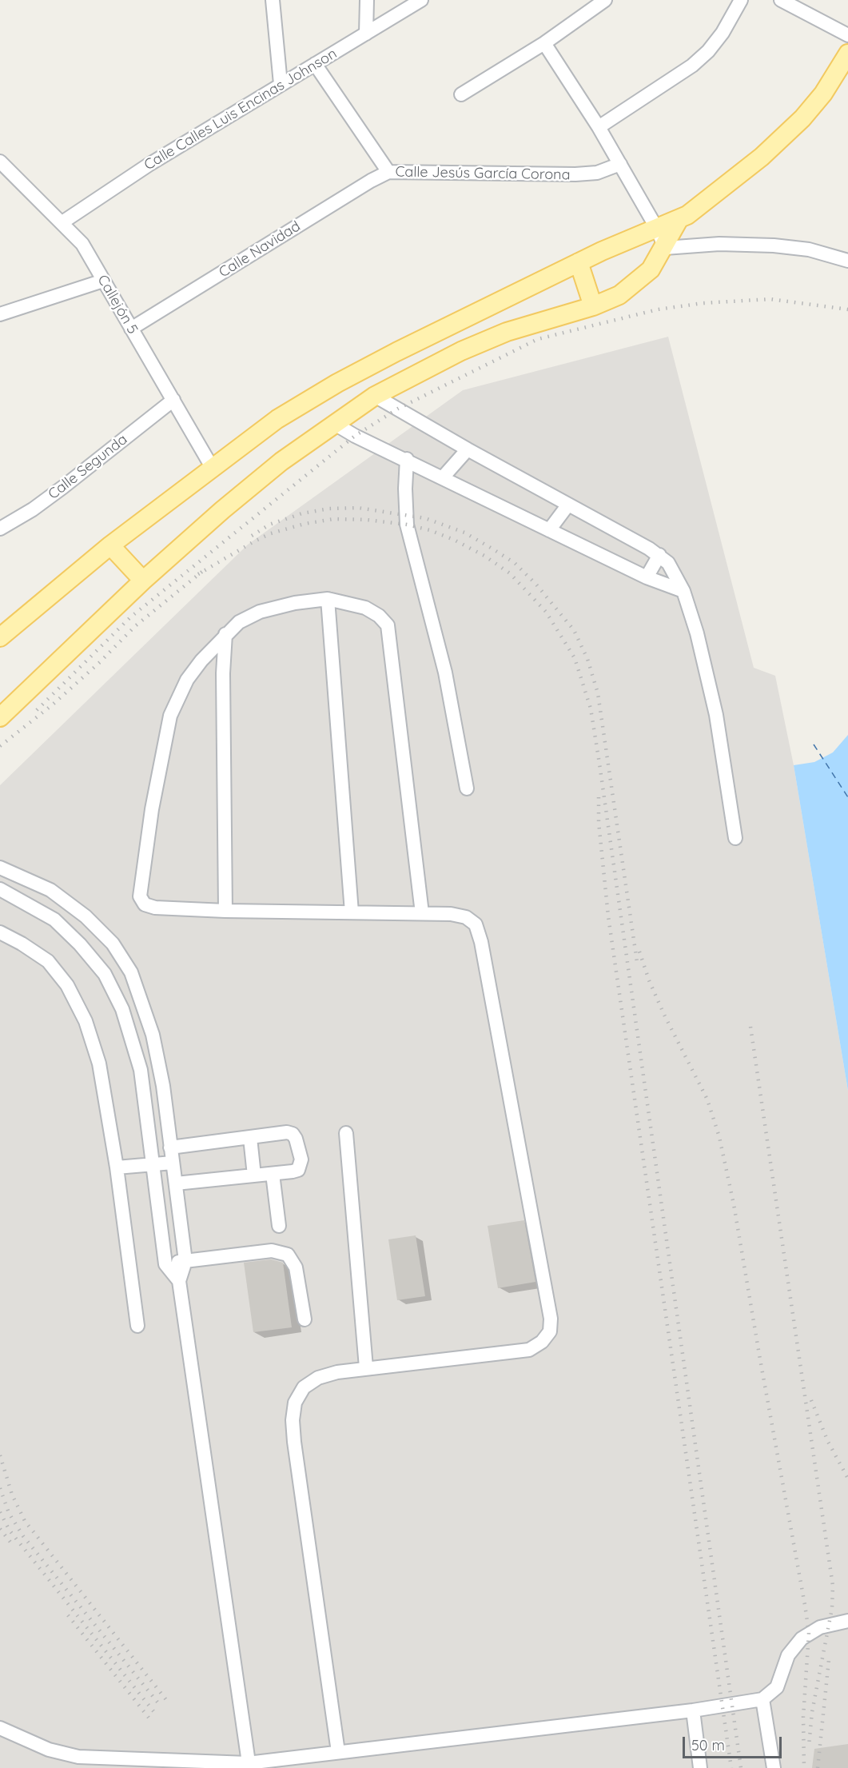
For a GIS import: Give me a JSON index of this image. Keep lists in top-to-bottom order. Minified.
{"streets":{"street":["Calle Calles Luis Encinas Johnson","Calle Jesús García Corona","Calle Navidad","Callejón 5","Calle Segunda"]},"crossings":[["Calle Calles Luis Encinas Johnson","Calle Jesús García Corona"],["Calle Calles Luis Encinas Johnson","Callejón 5"],["Calle Jesús García Corona","Calle Navidad"],["Calle Navidad","Callejón 5"],["Callejón 5","Calle Segunda"]],"scale_bar":"50 m"}
